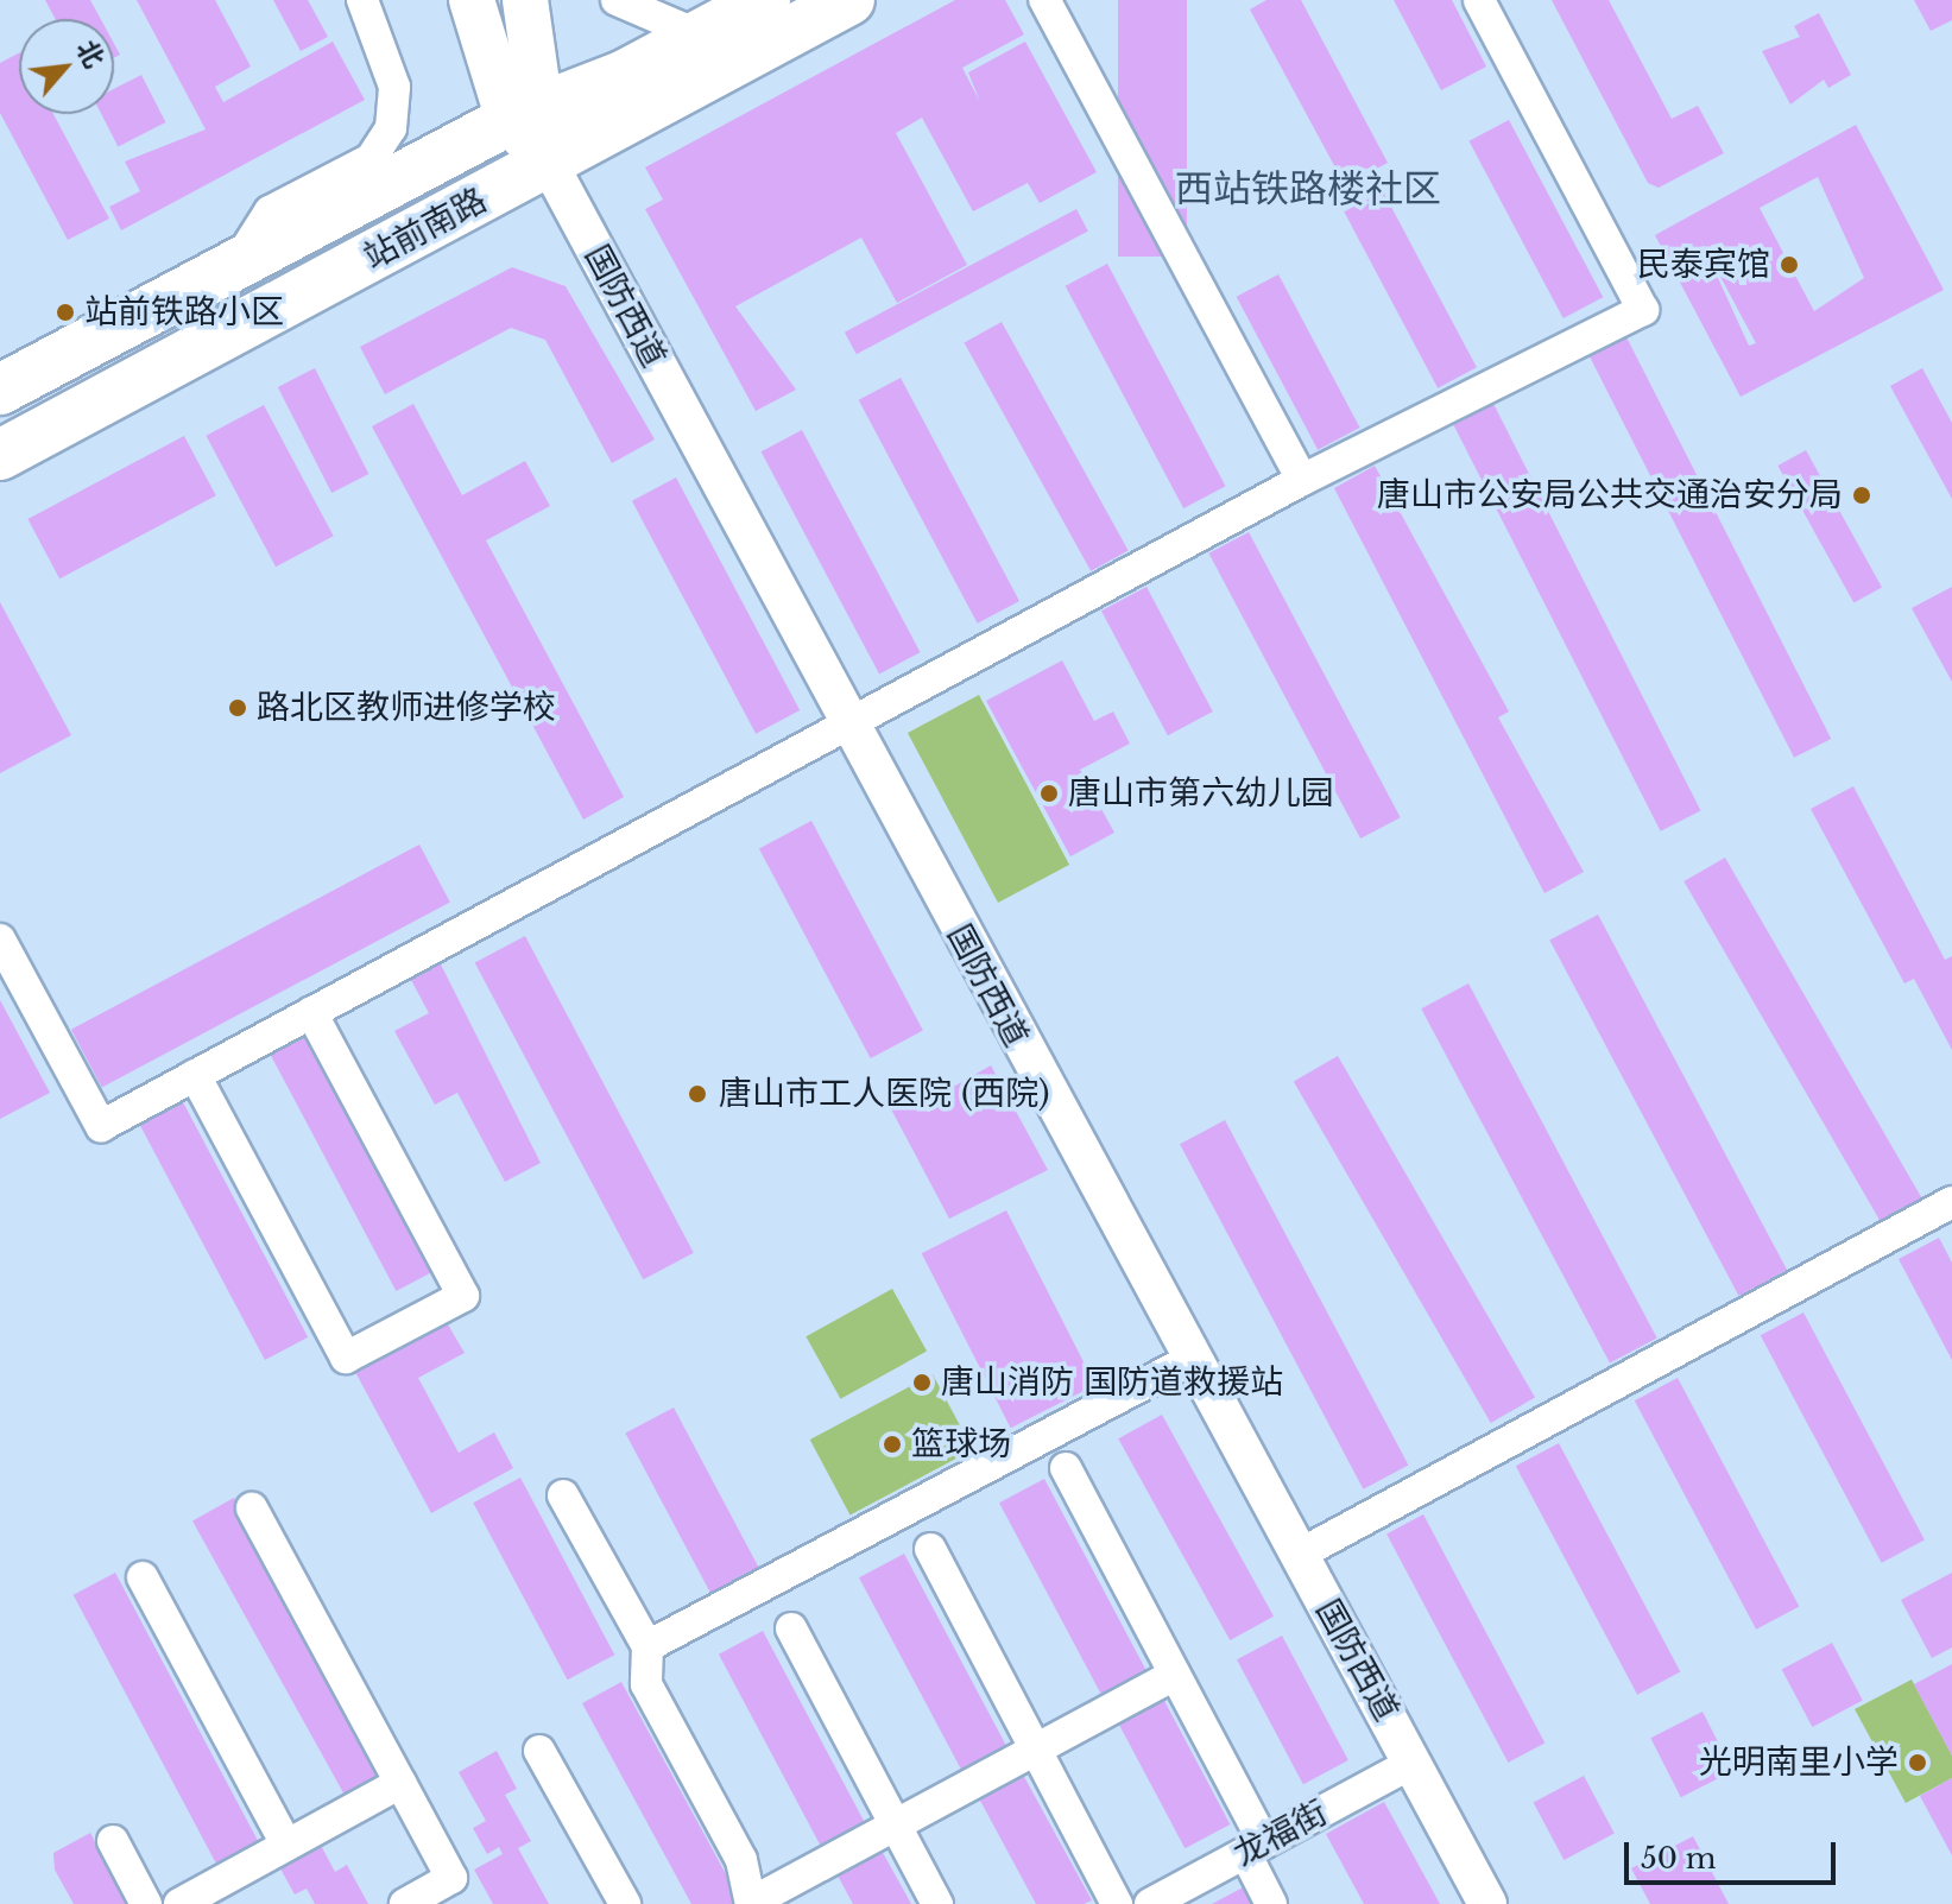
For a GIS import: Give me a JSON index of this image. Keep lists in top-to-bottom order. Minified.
{"streets":{"main road":["站前南路","国防西道"],"street":["龙福街"]},"crossings":[["站前南路","国防西道"],["国防西道","龙福街"]],"districts":["西站铁路楼社区"],"places":["民泰宾馆","站前铁路小区","唐山市公安局公共交通治安分局","路北区教师进修学校","唐山市第六幼儿园","唐山市工人医院 (西院)","唐山消防 国防道救援站","篮球场","光明南里小学"],"scale_bar":"50 m","north":"top right"}
